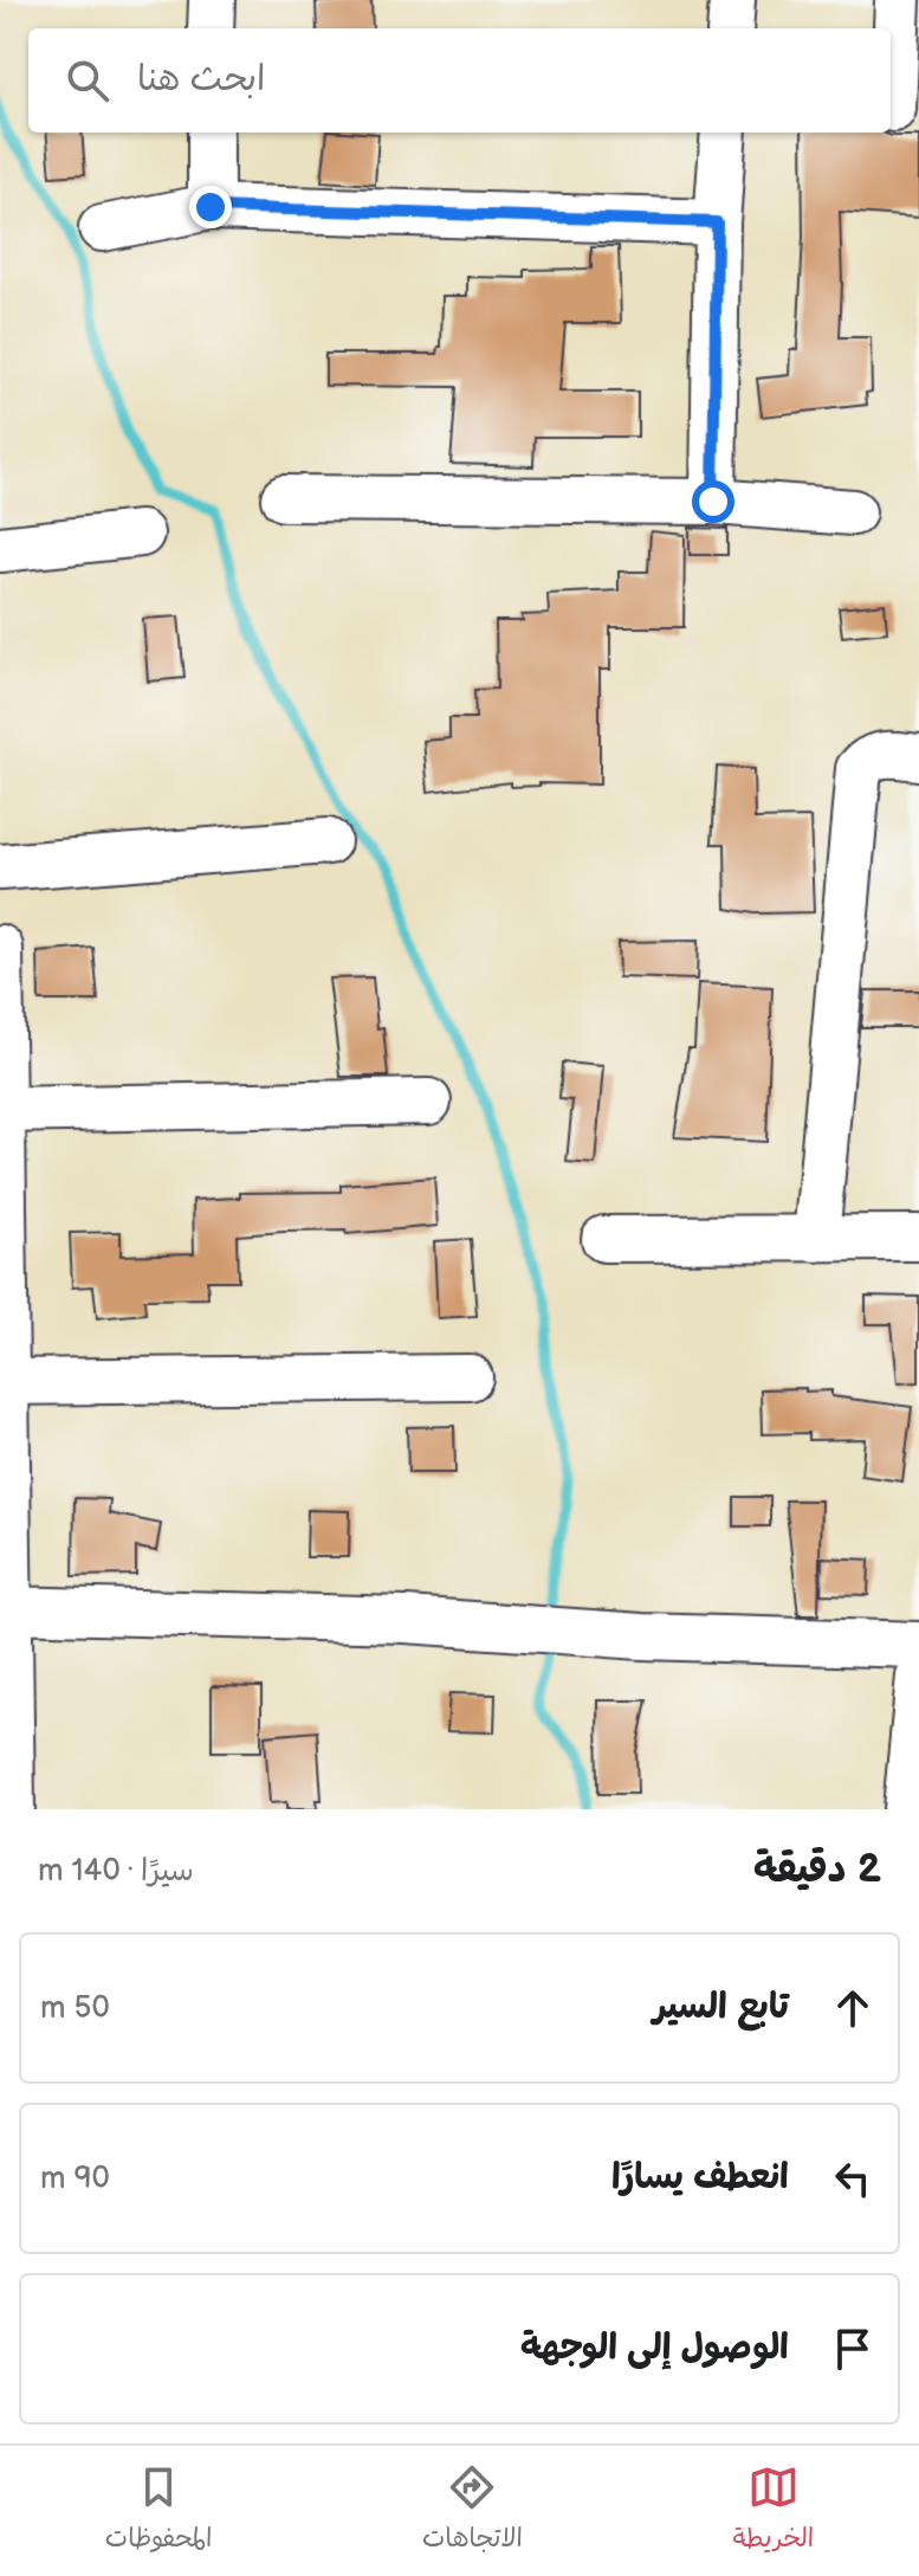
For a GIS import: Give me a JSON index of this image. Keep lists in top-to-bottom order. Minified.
{"page":{"search":"ابحث هنا","heading":["2 دقيقة","سيرًا · 140 m"],"list":[["تابع السير","50 m"],["انعطف يسارًا","90 m"],"الوصول إلى الوجهة"],"nav":["الخريطة","الاتجاهات","المحفوظات"]}}
